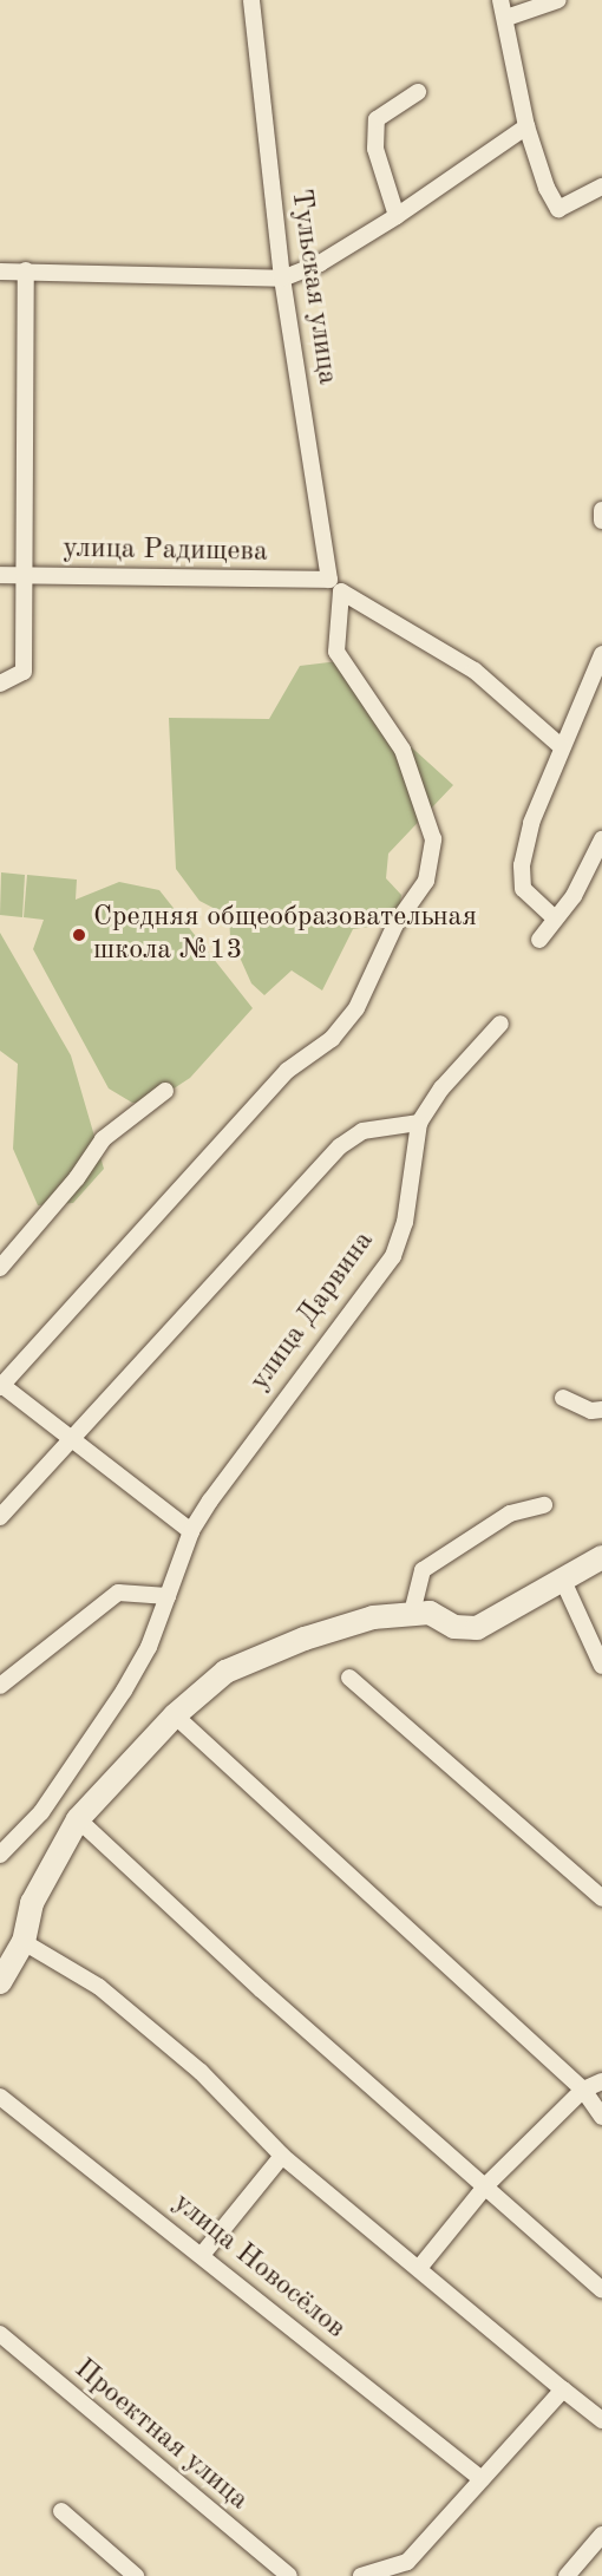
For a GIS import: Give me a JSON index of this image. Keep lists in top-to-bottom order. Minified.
{"streets":{"street":["Тульская улица","улица Радищева","улица Дарвина","улица Новосёлов","Проектная улица"]},"crossings":[["Тульская улица","улица Радищева"]],"places":["Средняя общеобразовательная школа №13"]}
